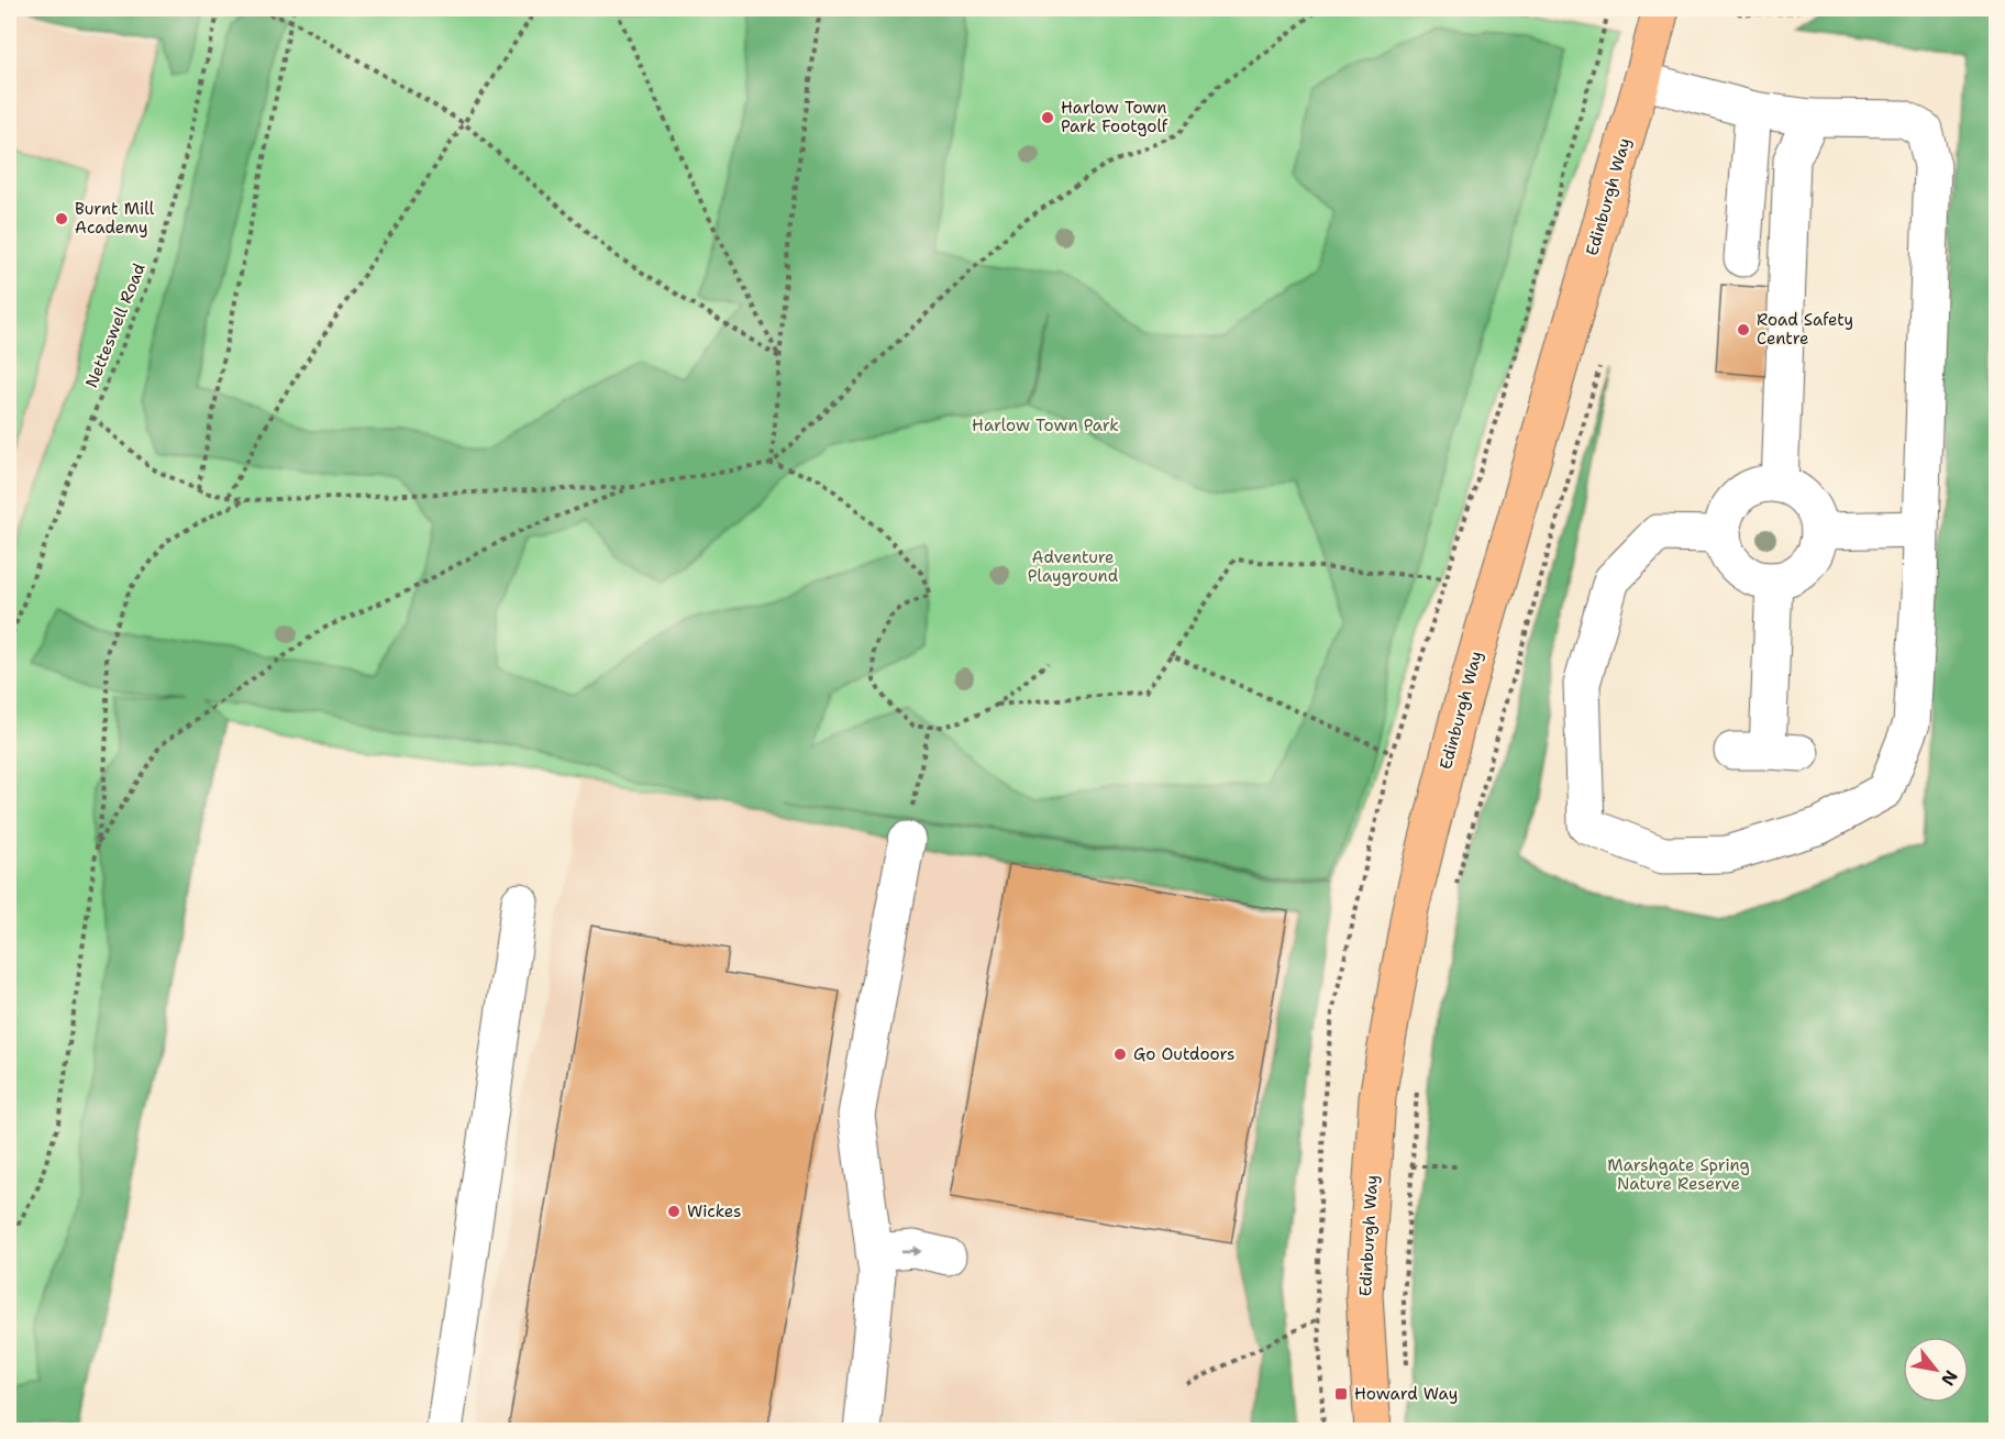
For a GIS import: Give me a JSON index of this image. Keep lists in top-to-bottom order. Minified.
{"streets":{"highway":["Edinburgh Way"],"path":["Netteswell Road"]},"parks":["Harlow Town Park","Adventure Playground","Marshgate Spring Nature Reserve"],"places":{"other":["Harlow Town Park Footgolf","Burnt Mill Academy","Road Safety Centre","Go Outdoors","Wickes"],"transit":["Howard Way"]},"north":"bottom right"}
